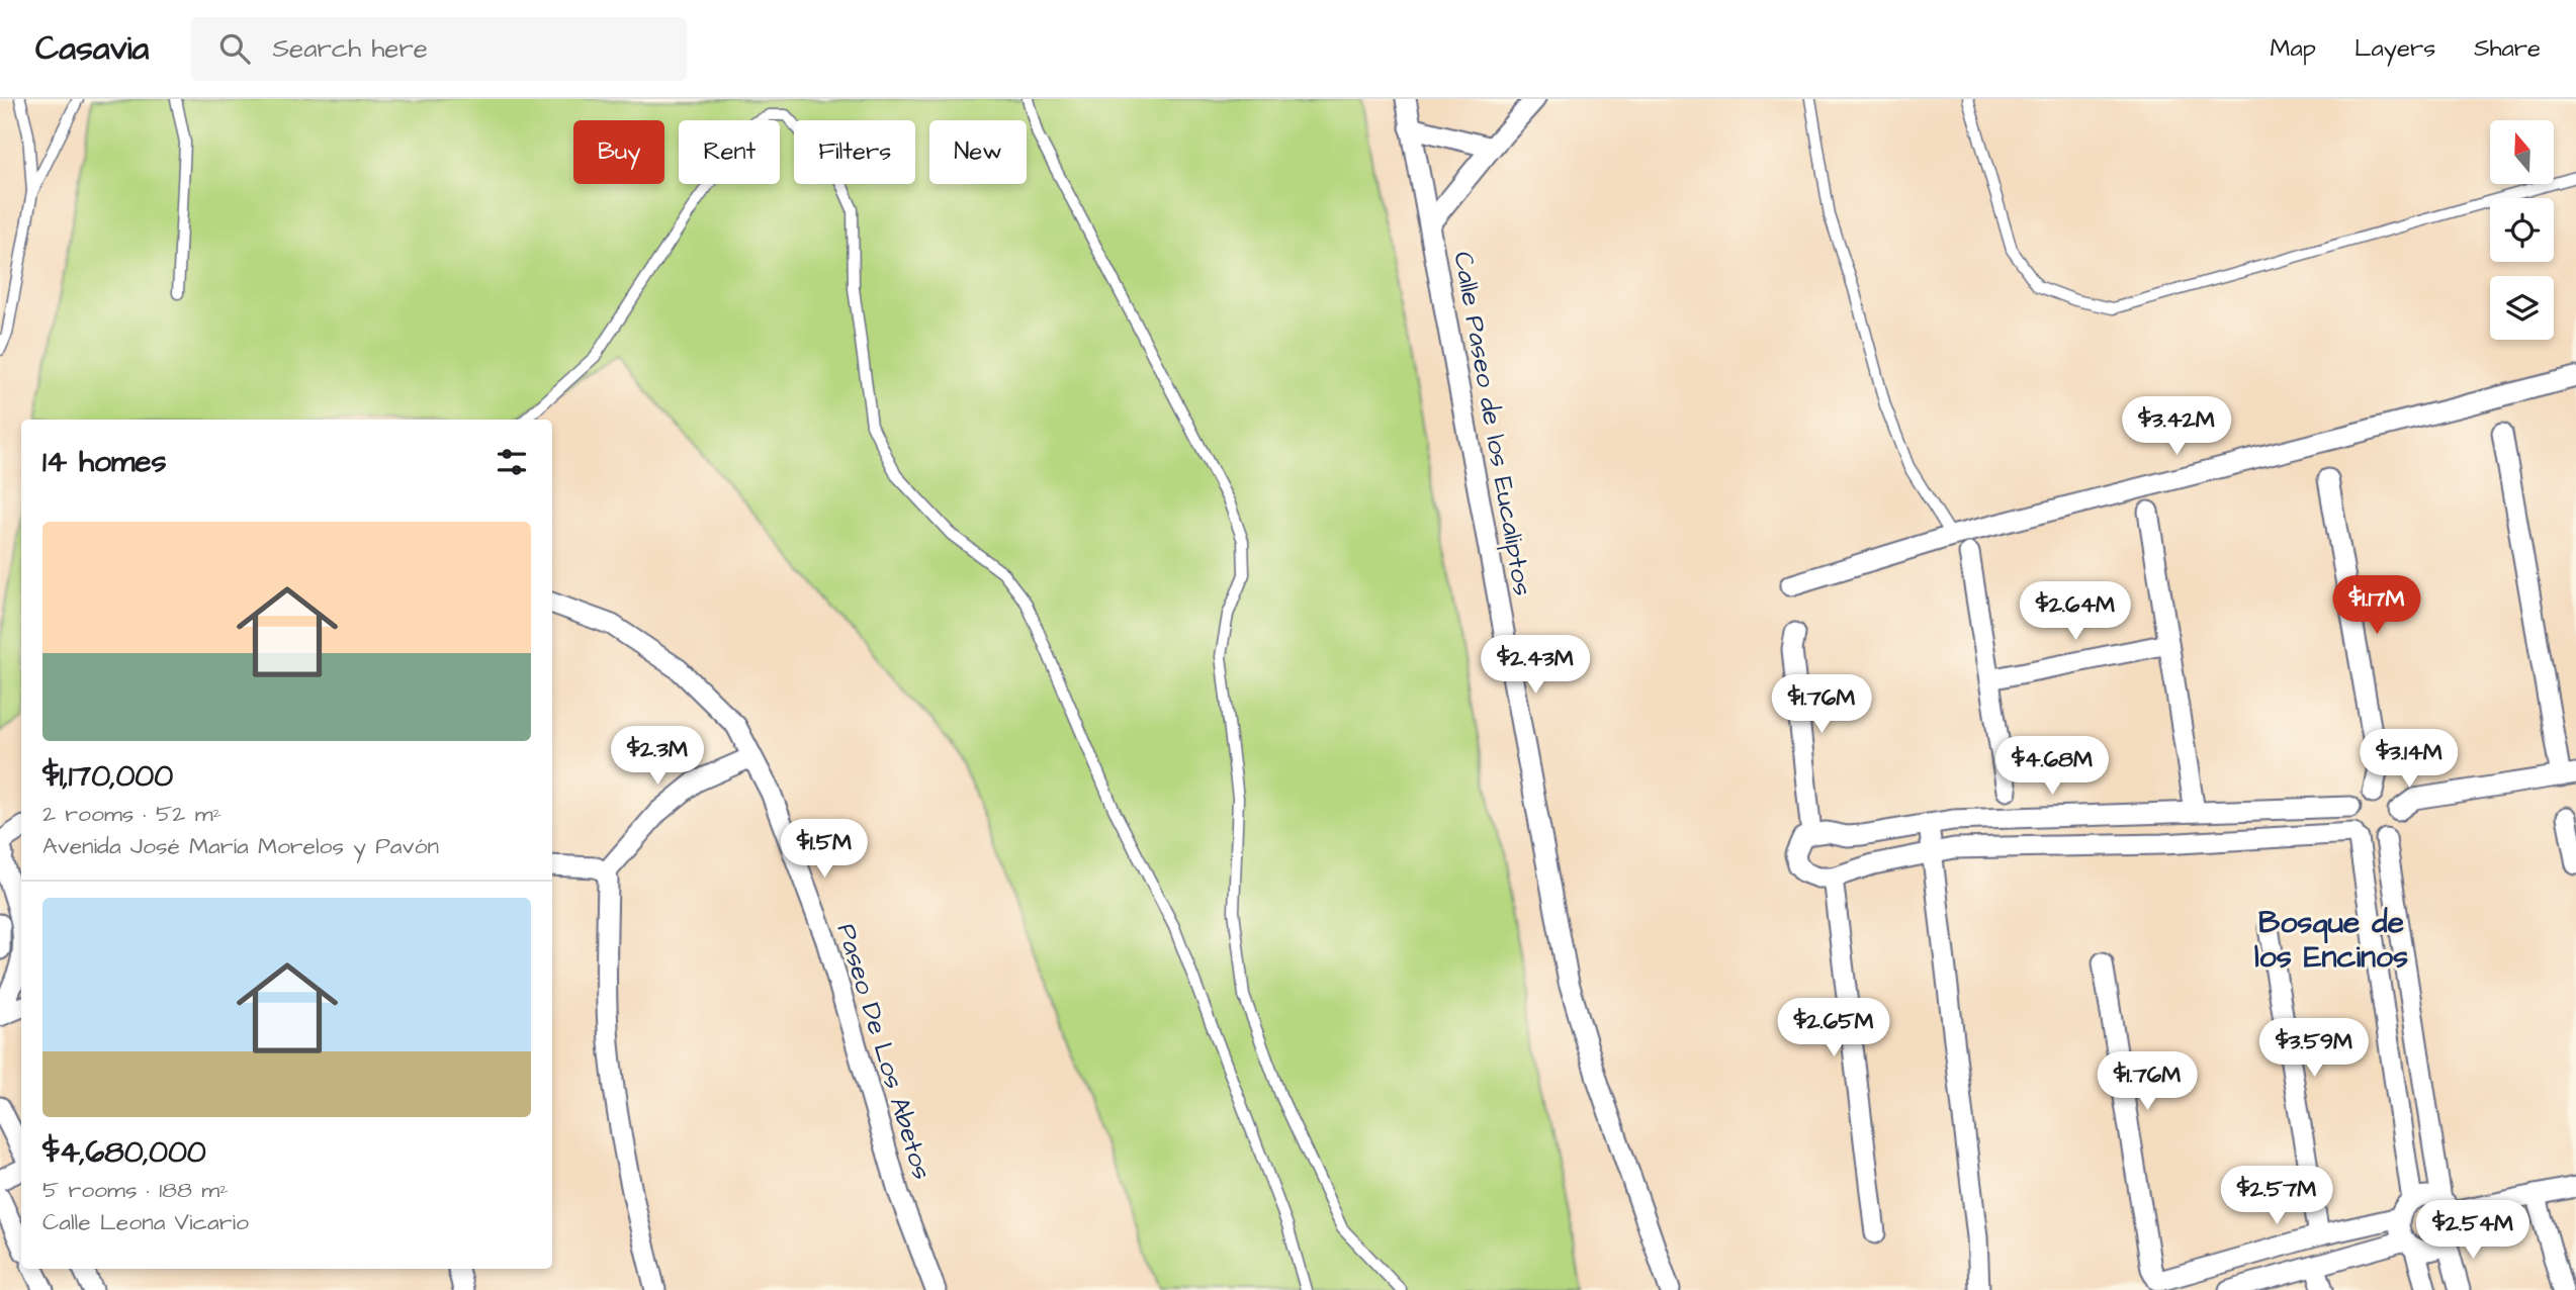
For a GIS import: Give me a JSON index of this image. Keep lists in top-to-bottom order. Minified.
{"streets":{"street":["Calle Paseo de los Eucaliptos","Paseo De Los Abetos"]},"districts":["Bosque de los Encinos"],"north":"top","page":{"header":"Casavia","search":"Search here","nav":["Map","Layers","Share"],"chip":["Buy","Rent","Filters","New"],"price":["$3.42M","$1.17M","$2.64M","$2.43M","$1.76M","$2.3M","$3.14M","$4.68M","$1.5M","$2.65M","$3.59M","$1.76M","$2.57M","$2.54M"],"heading":"14 homes","list":[{"name":"$1,170,000","note":"2 rooms · 52 m² · Avenida José María Morelos y Pavón"},{"name":"$4,680,000","note":"5 rooms · 188 m² · Calle Leona Vicario"}]}}
